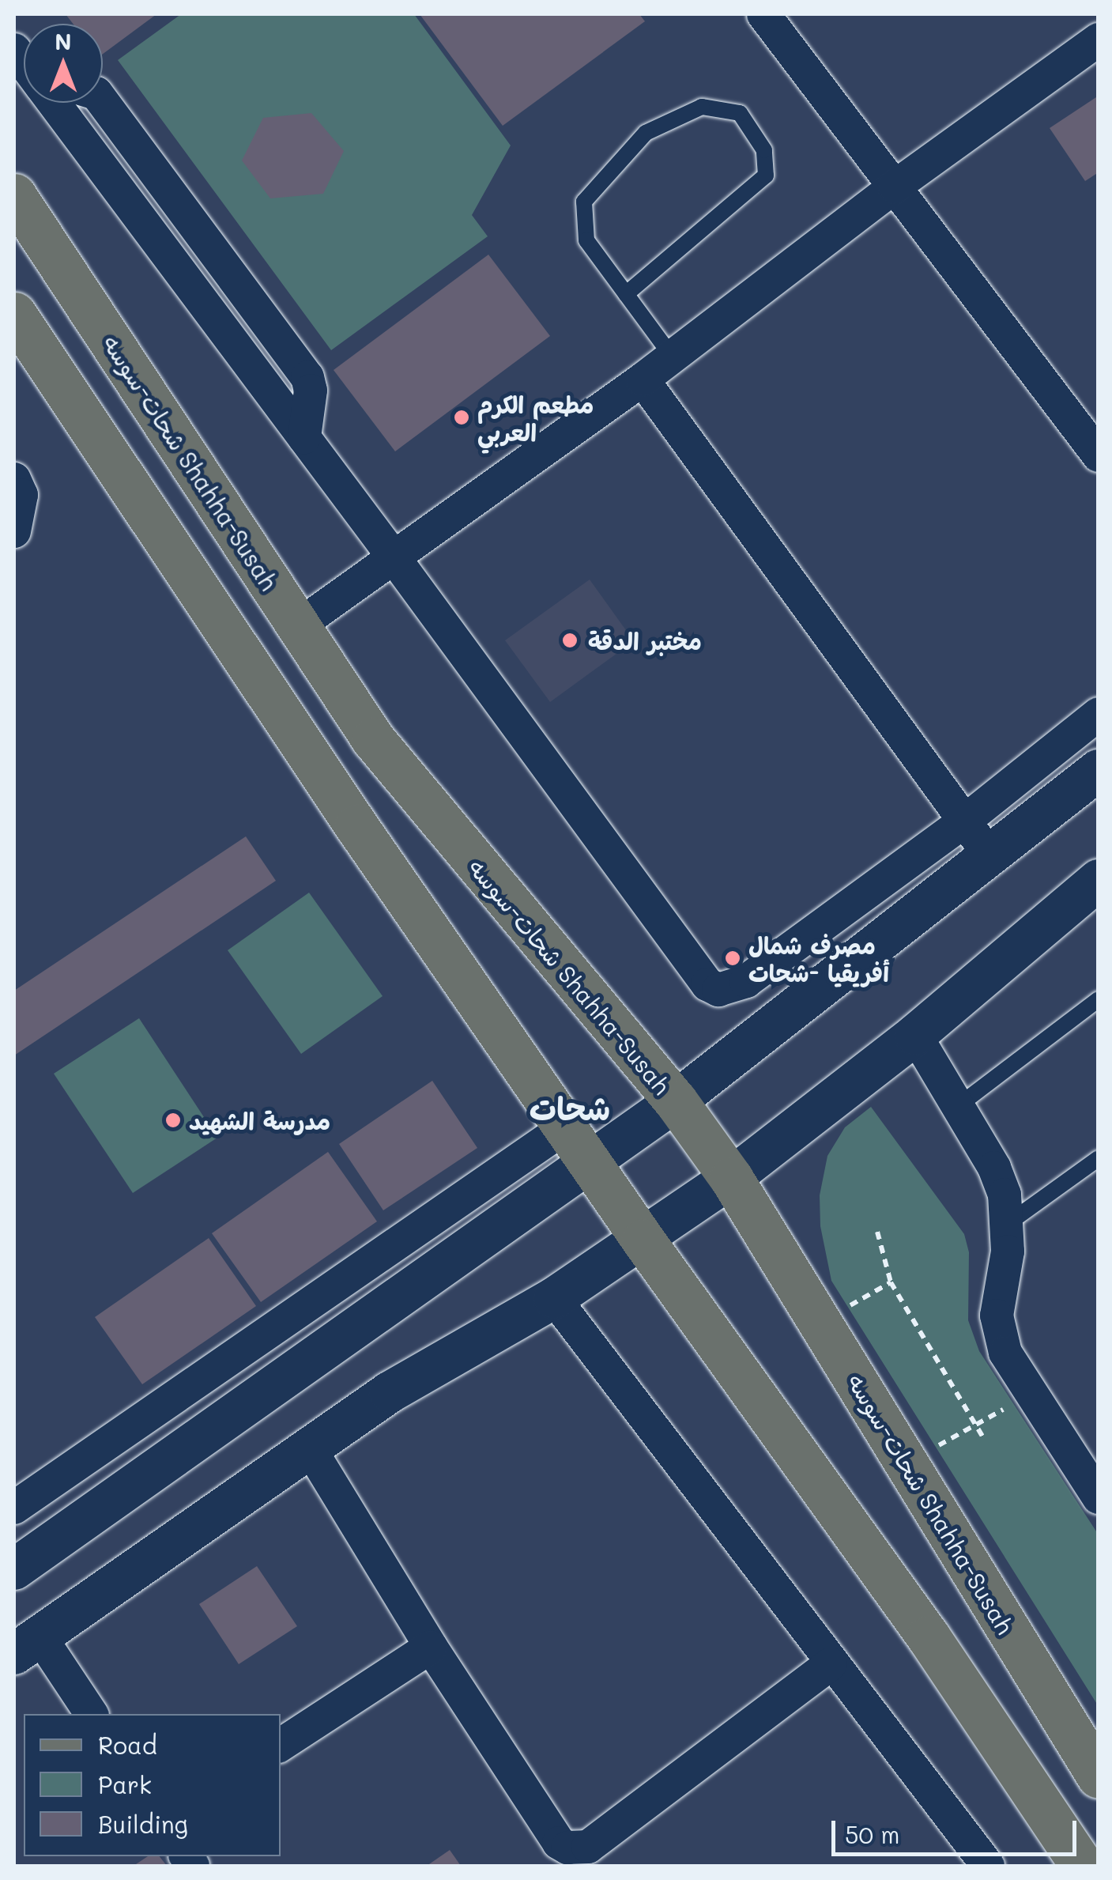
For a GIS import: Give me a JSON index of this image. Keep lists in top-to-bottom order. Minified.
{"streets":{"main road":["شحات-سوسه Shahha-Susah"]},"districts":["شحات"],"places":["مطعم الكرم العربي","مختبر الدقة","مصرف شمال أفريقيا -شحات","مدرسة الشهيد"],"legend":["Road","Park","Building"],"scale_bar":"50 m","north":"top"}
